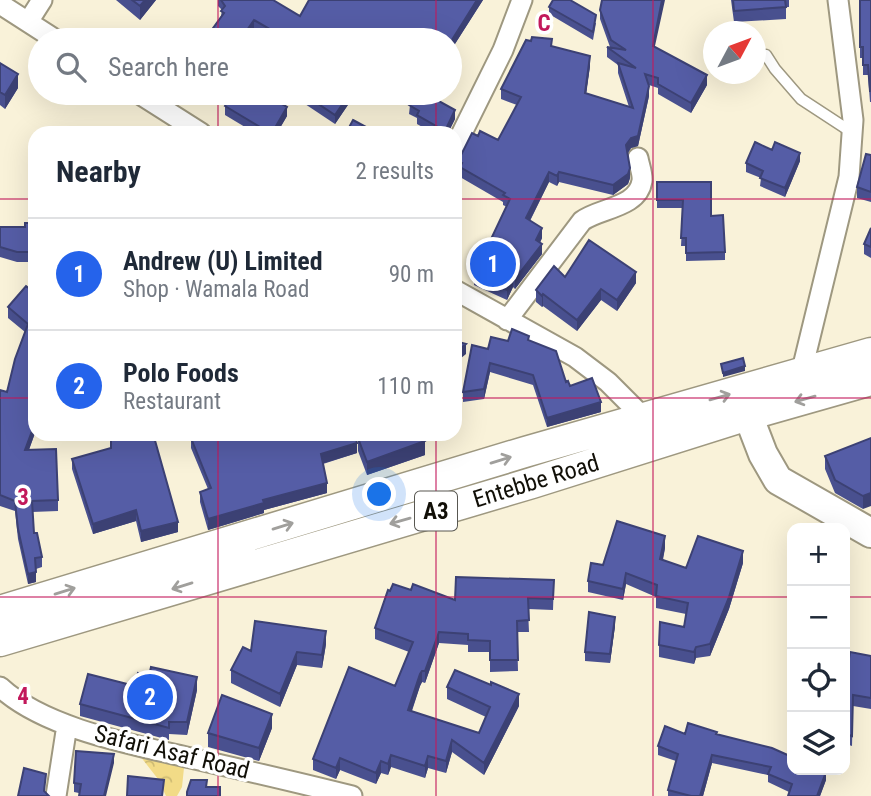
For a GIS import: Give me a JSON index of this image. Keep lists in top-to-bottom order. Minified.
{"streets":{"main road":["Entebbe Road","A3"],"street":["Safari Asaf Road"]},"north":"top right","page":{"search":"Search here","heading":["Nearby","2 results"],"list":[{"mark":"1","name":"Andrew (U) Limited","note":"Shop · Wamala Road","value":"90 m"},{"mark":"2","name":"Polo Foods","note":"Restaurant","value":"110 m"}],"pins":["1","2"],"map_buttons":["+","−"]},"grid":{"columns":["C"],"rows":["3","4"]}}
